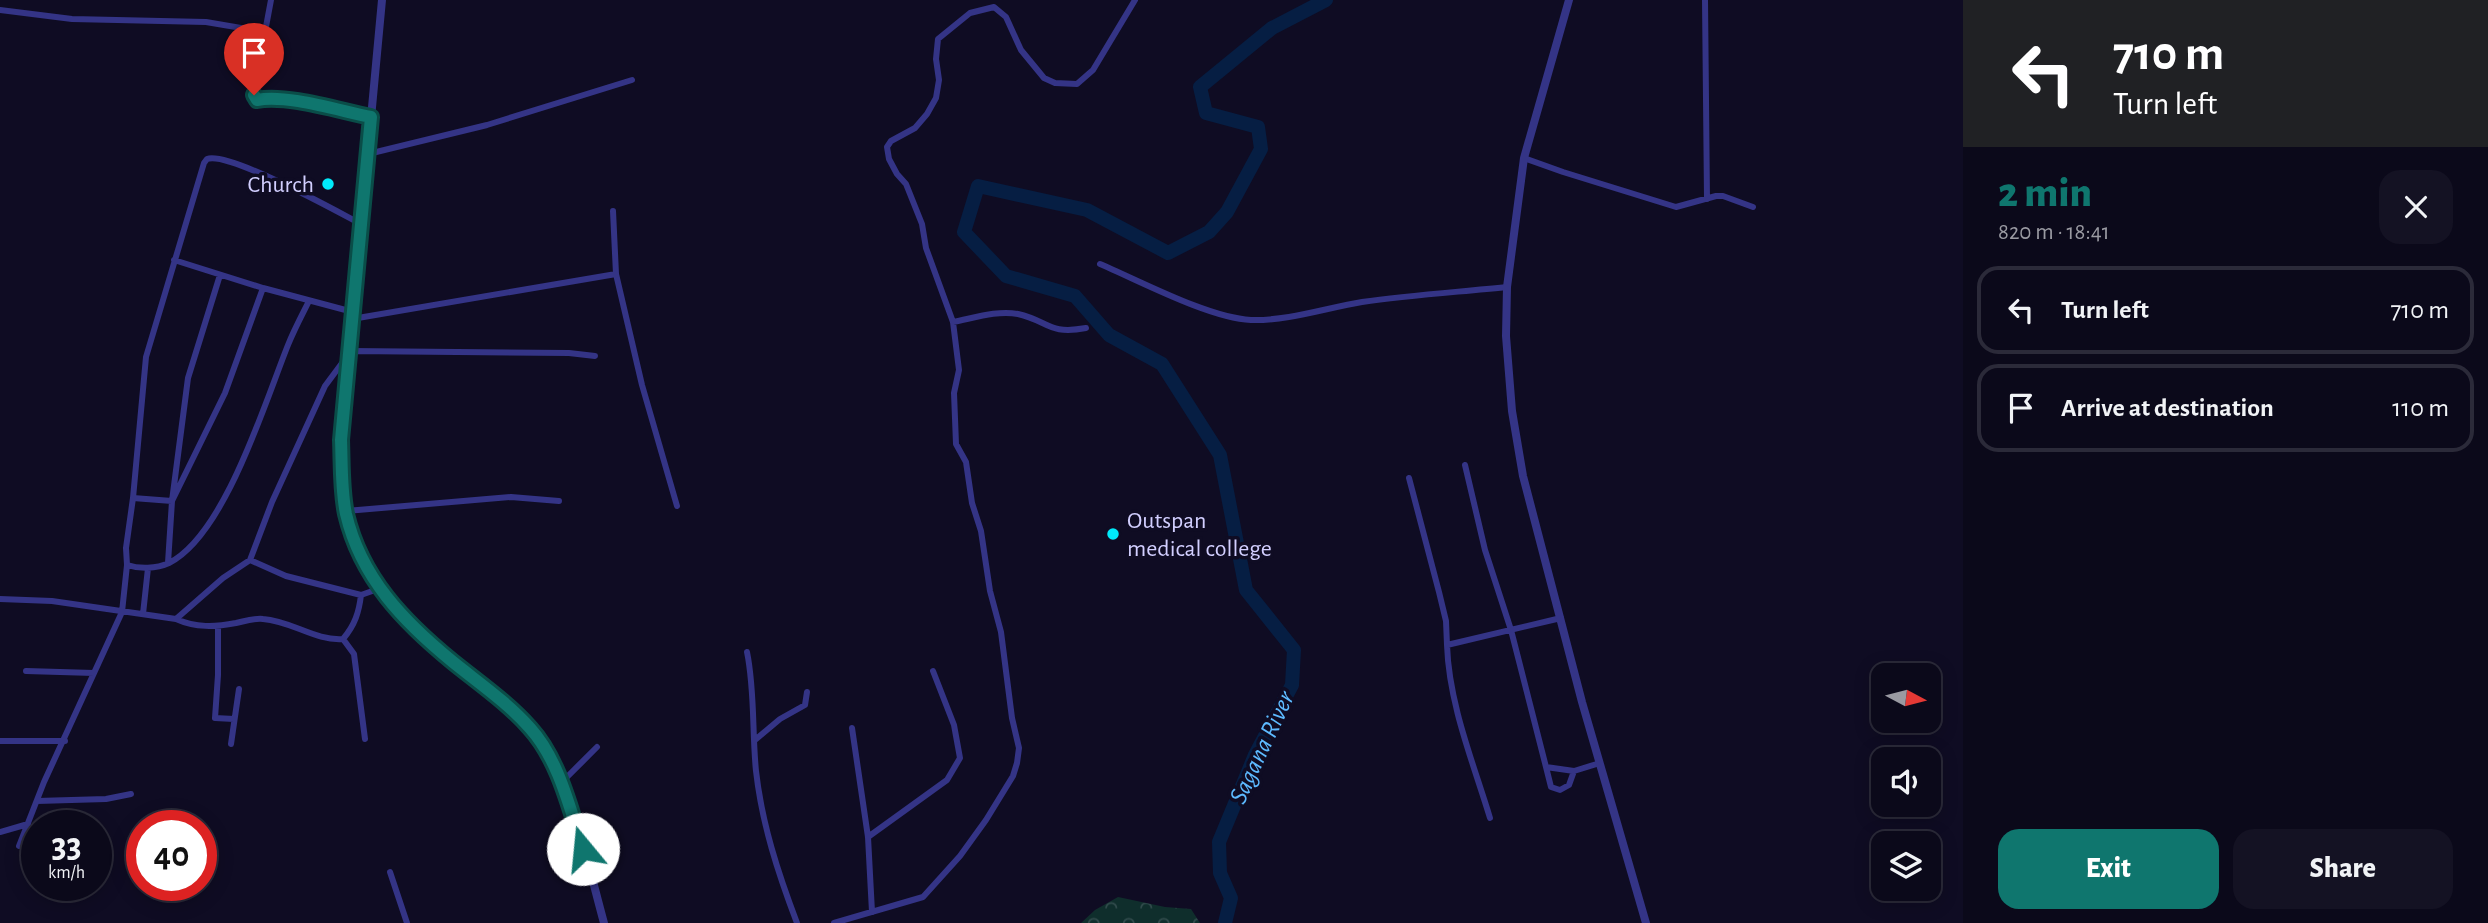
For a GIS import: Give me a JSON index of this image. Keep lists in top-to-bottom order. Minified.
{"water":["Sagana River"],"places":["Church","Outspan medical college"],"north":"right","page":{"turn":["710 m","Turn left"],"heading":["2 min","820 m · 18:41"],"list":[{"name":"Turn left","value":"710 m"},{"name":"Arrive at destination","value":"110 m"}],"speed":"33 km/h","limit":"40","buttons":["Exit","Share"]}}
